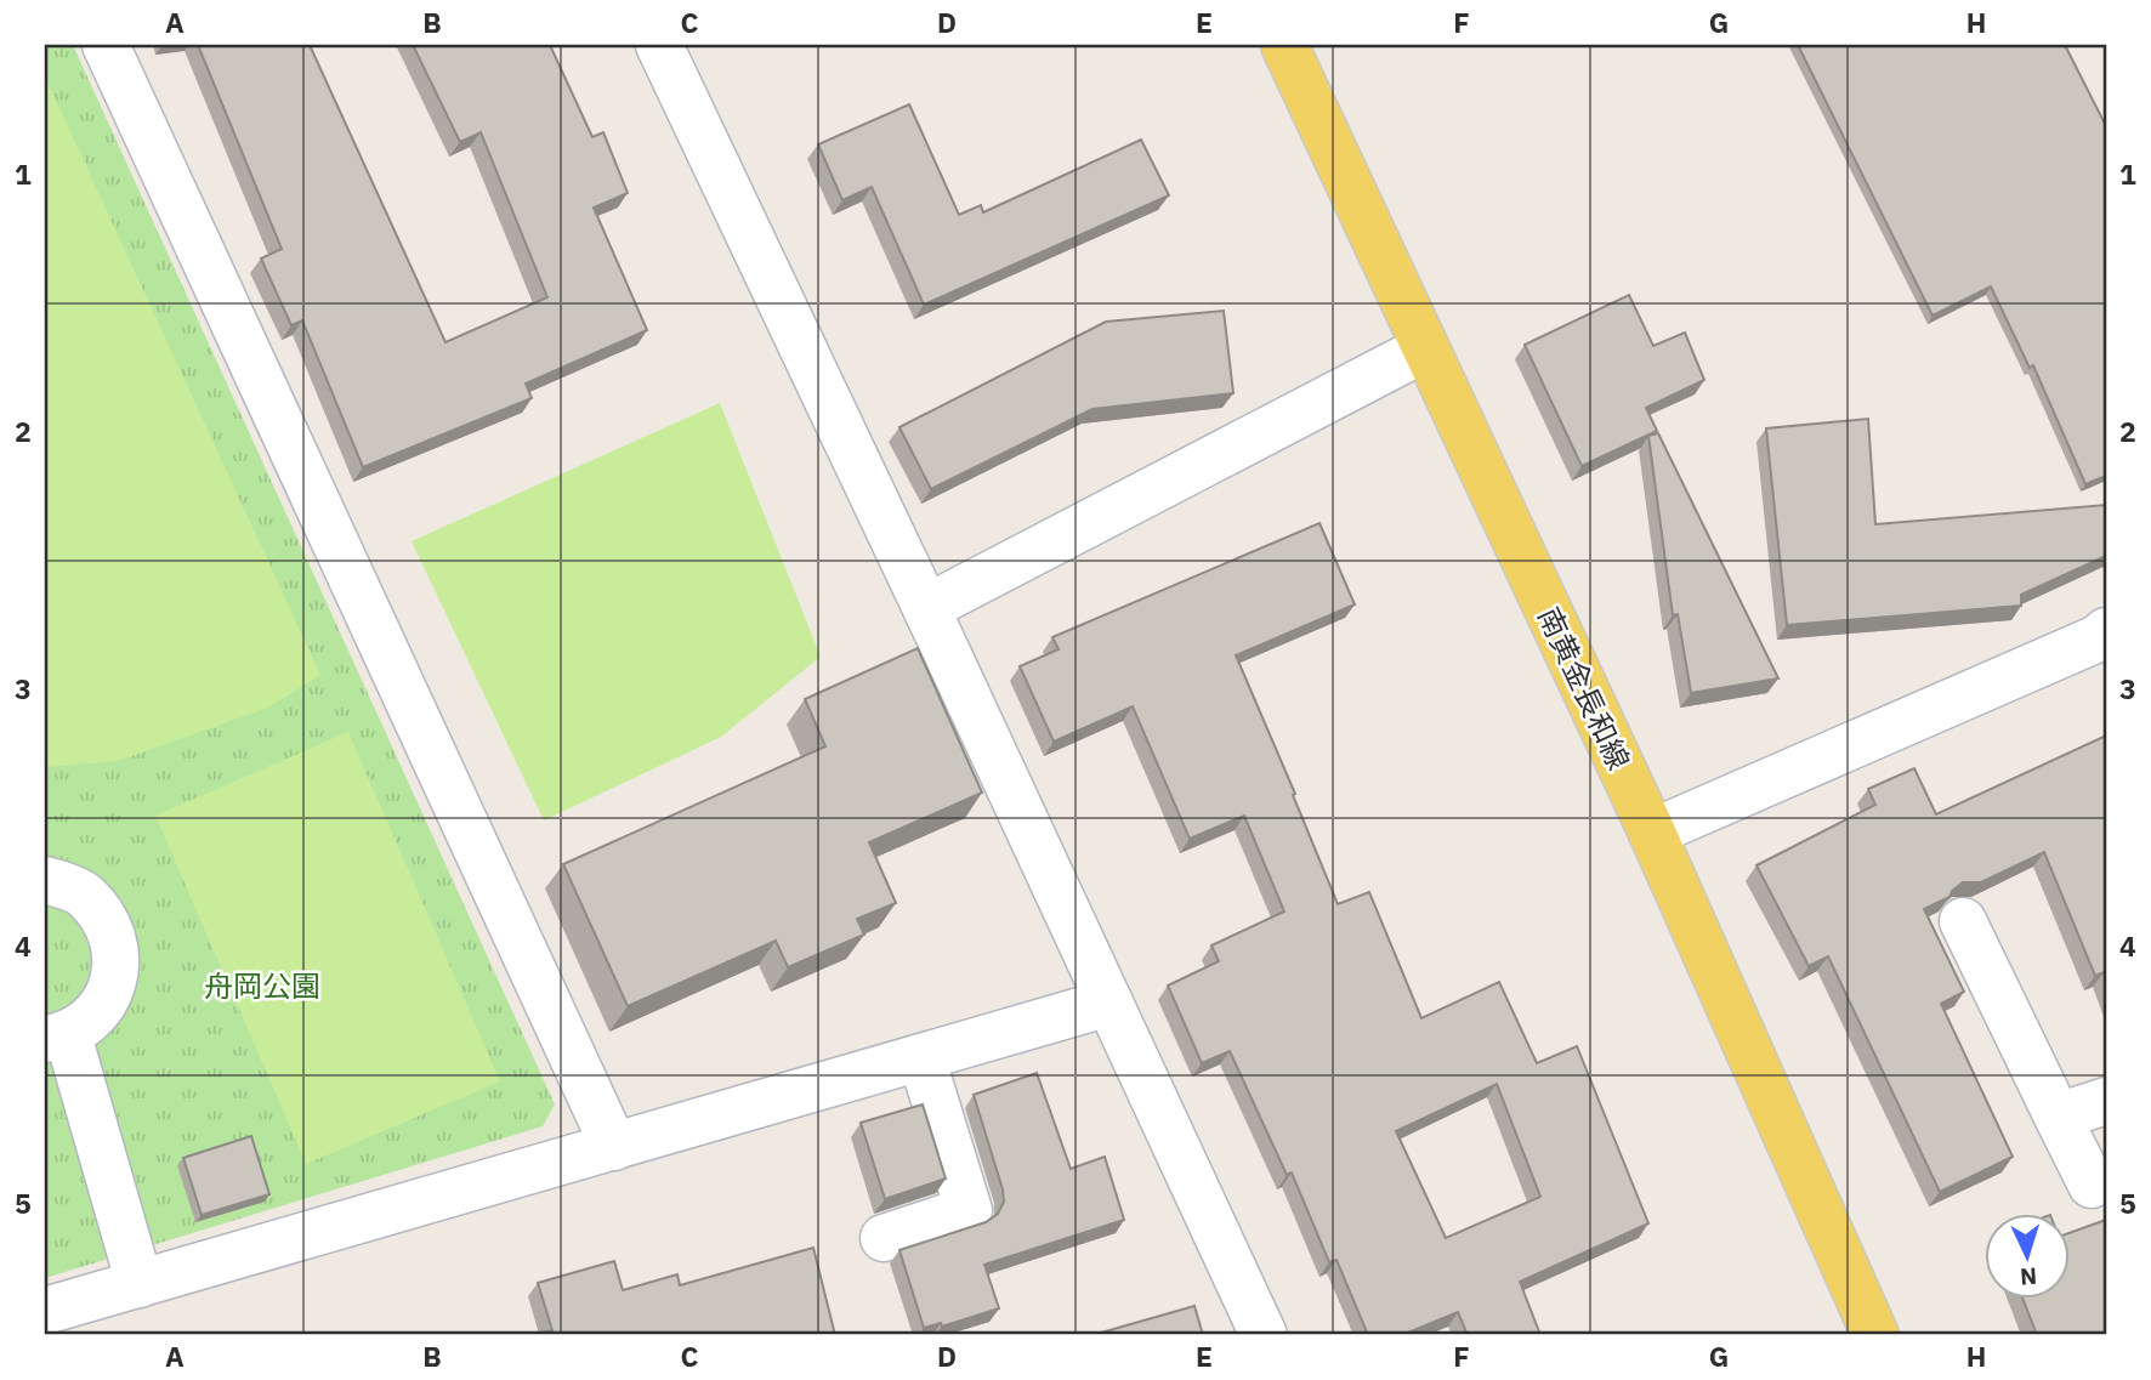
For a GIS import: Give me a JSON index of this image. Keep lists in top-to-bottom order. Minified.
{"streets":{"main road":["南黄金長和線"]},"parks":["舟岡公園"],"north":"bottom","grid":{"columns":["A","B","C","D","E","F","G","H"],"rows":["1","2","3","4","5"]}}
